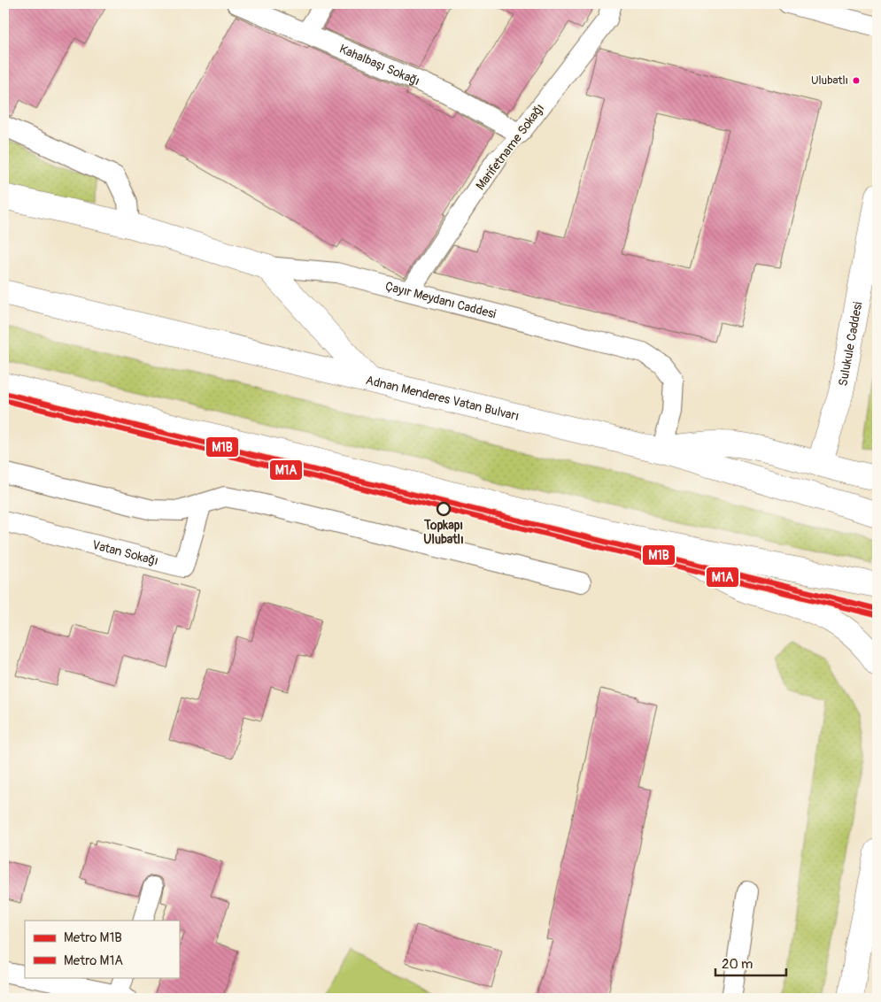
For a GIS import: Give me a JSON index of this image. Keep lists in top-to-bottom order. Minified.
{"streets":{"main road":["Çayır Meydanı Caddesi","Sulukule Caddesi","Adnan Menderes Vatan Bulvarı"],"street":["Kahalbaşı Sokağı","Marifetname Sokağı","Vatan Sokağı"]},"crossings":[["Kahalbaşı Sokağı","Marifetname Sokağı"],["Marifetname Sokağı","Çayır Meydanı Caddesi"],["Çayır Meydanı Caddesi","Adnan Menderes Vatan Bulvarı"]],"places":["Ulubatlı","Topkapı Ulubatlı"],"lines":["metro line M1B","metro line M1A"],"legend":["Metro M1B","Metro M1A"],"scale_bar":"20 m"}
